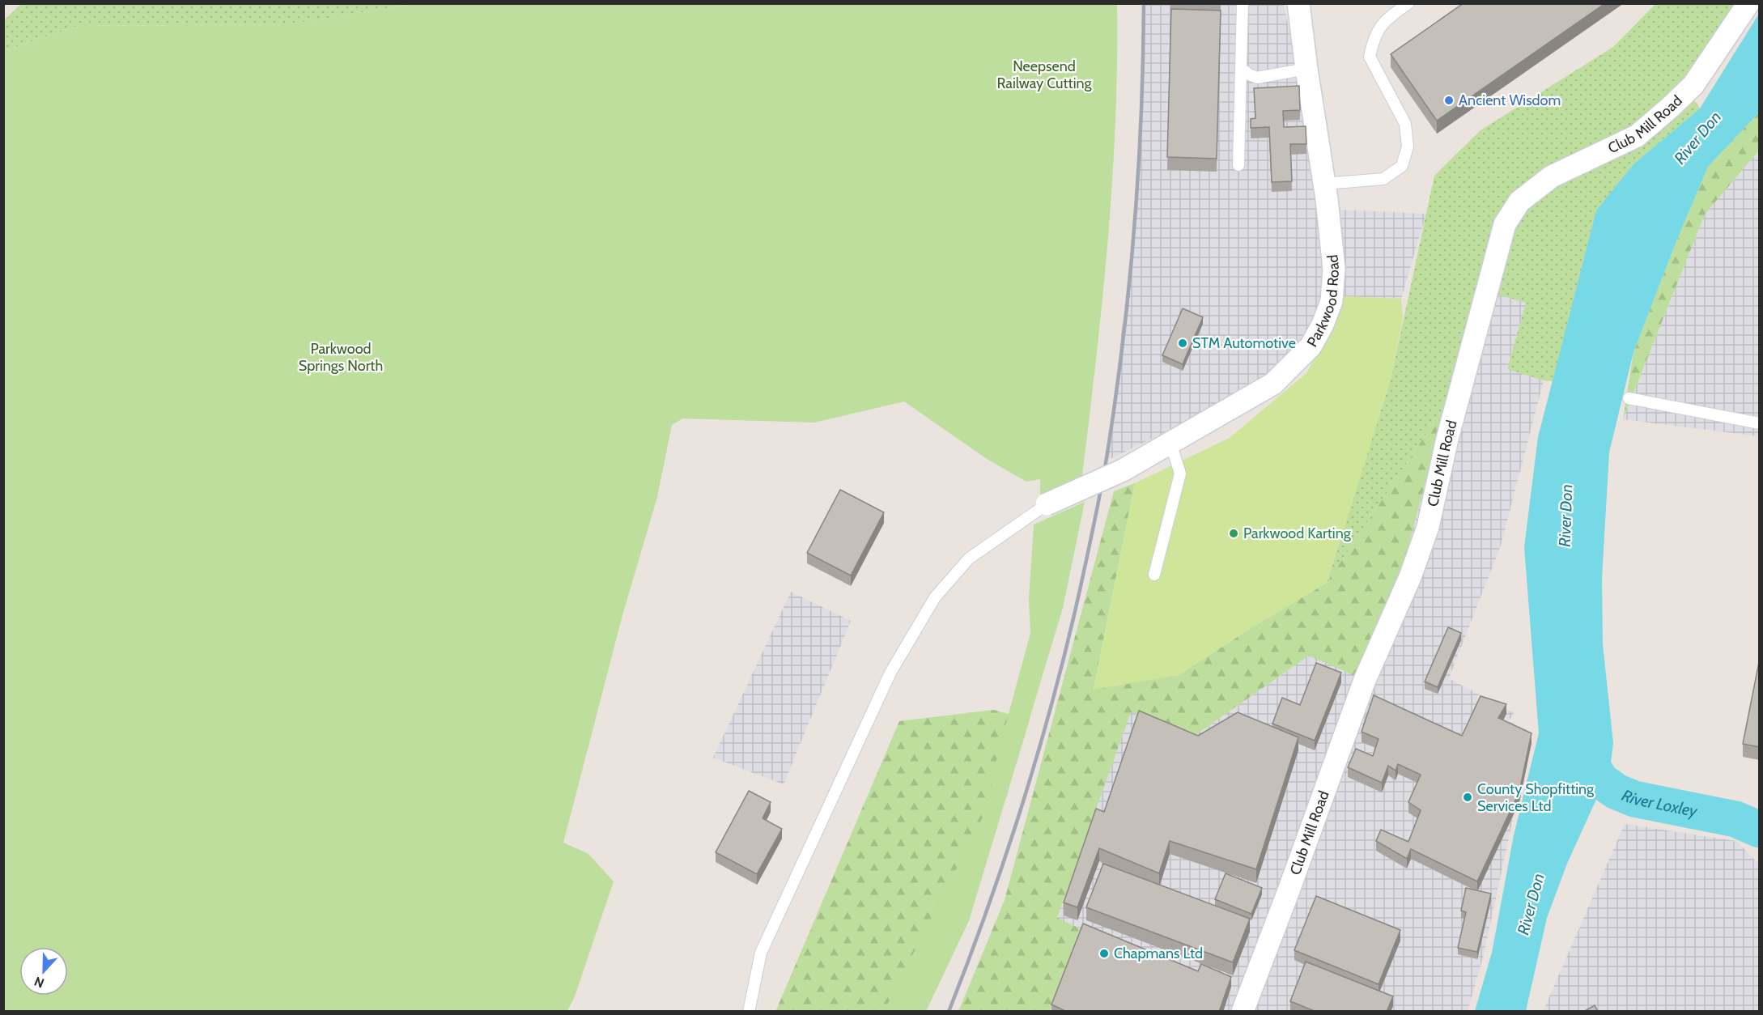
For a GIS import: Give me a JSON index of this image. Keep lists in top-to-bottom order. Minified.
{"streets":{"street":["Club Mill Road","Parkwood Road"]},"water":["River Don","River Loxley"],"parks":["Neepsend Railway Cutting","Parkwood Springs North"],"places":["Ancient Wisdom","STM Automotive","Parkwood Karting","County Shopfitting Services Ltd","Chapmans Ltd"],"north":"bottom"}
